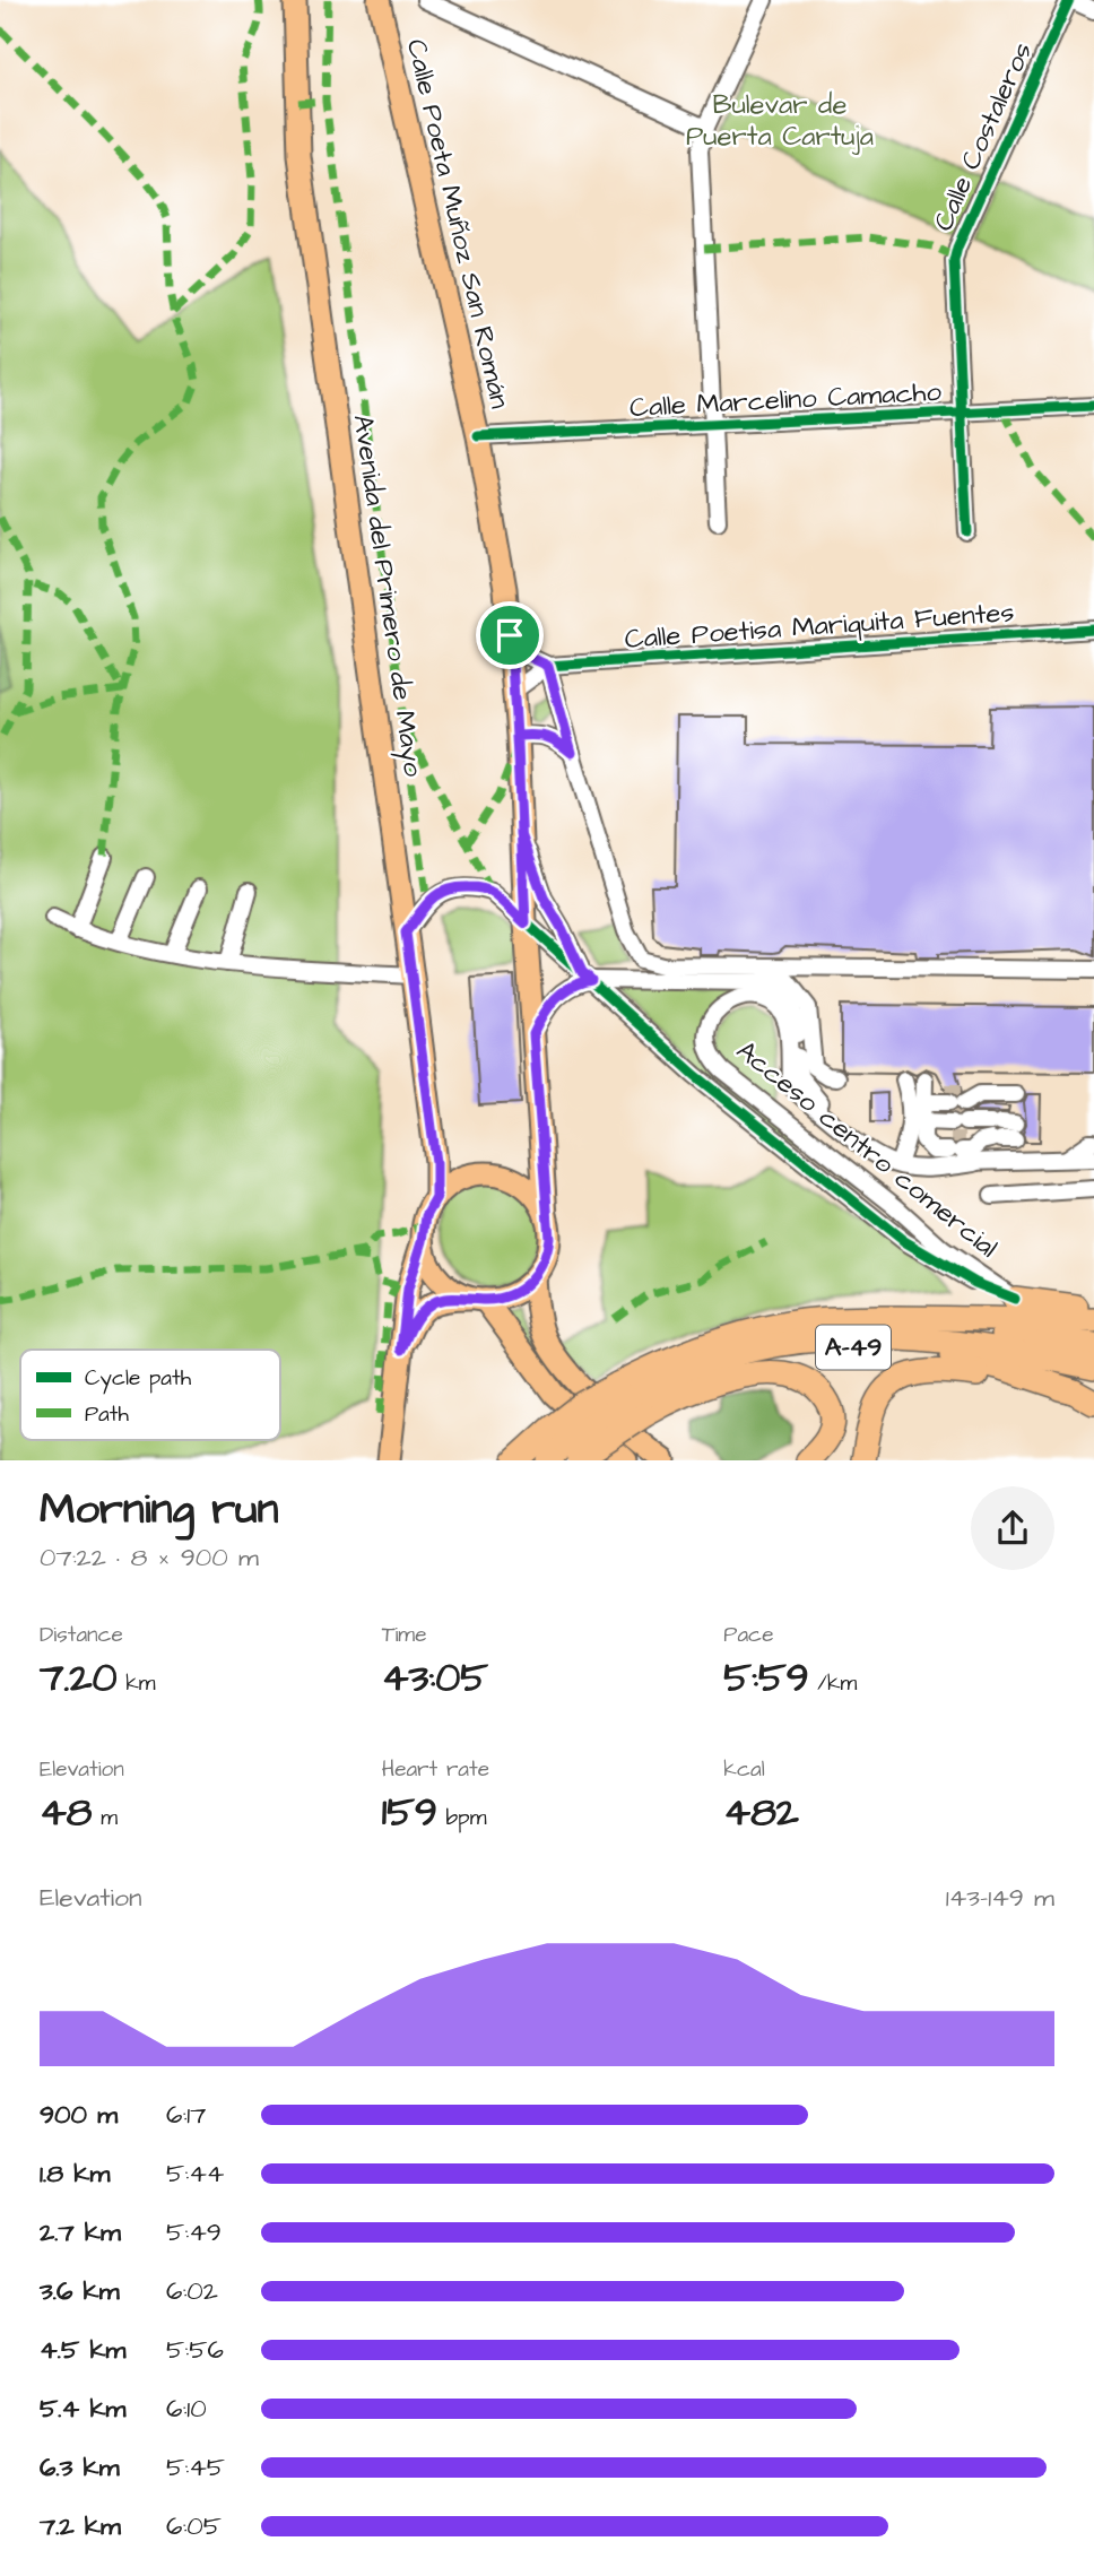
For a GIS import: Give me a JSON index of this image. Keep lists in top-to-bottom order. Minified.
{"streets":{"highway":["A-49"],"main road":["Calle Poeta Muñoz San Román","Avenida del Primero de Mayo"],"street":["Calle Costaleros","Calle Marcelino Camacho","Calle Poetisa Mariquita Fuentes","Acceso centro comercial"]},"crossings":[["Calle Costaleros","Calle Marcelino Camacho"],["Calle Poeta Muñoz San Román","Calle Marcelino Camacho"],["Calle Poeta Muñoz San Román","Avenida del Primero de Mayo"]],"parks":["Bulevar de Puerta Cartuja"],"legend":["Cycle path","Path"],"page":{"heading":["Morning run","07:22 · 8 × 900 m"],"stats":[["Distance","7.20 km"],["Time","43:05"],["Pace","5:59 /km"],["Elevation","48 m"],["Heart rate","159 bpm"],["kcal","482"]],"chart":["Elevation","143–149 m"],"list":[{"name":"900 m","note":"6:17"},{"name":"1.8 km","note":"5:44"},{"name":"2.7 km","note":"5:49"},{"name":"3.6 km","note":"6:02"},{"name":"4.5 km","note":"5:56"},{"name":"5.4 km","note":"6:10"},{"name":"6.3 km","note":"5:45"},{"name":"7.2 km","note":"6:05"}]}}
